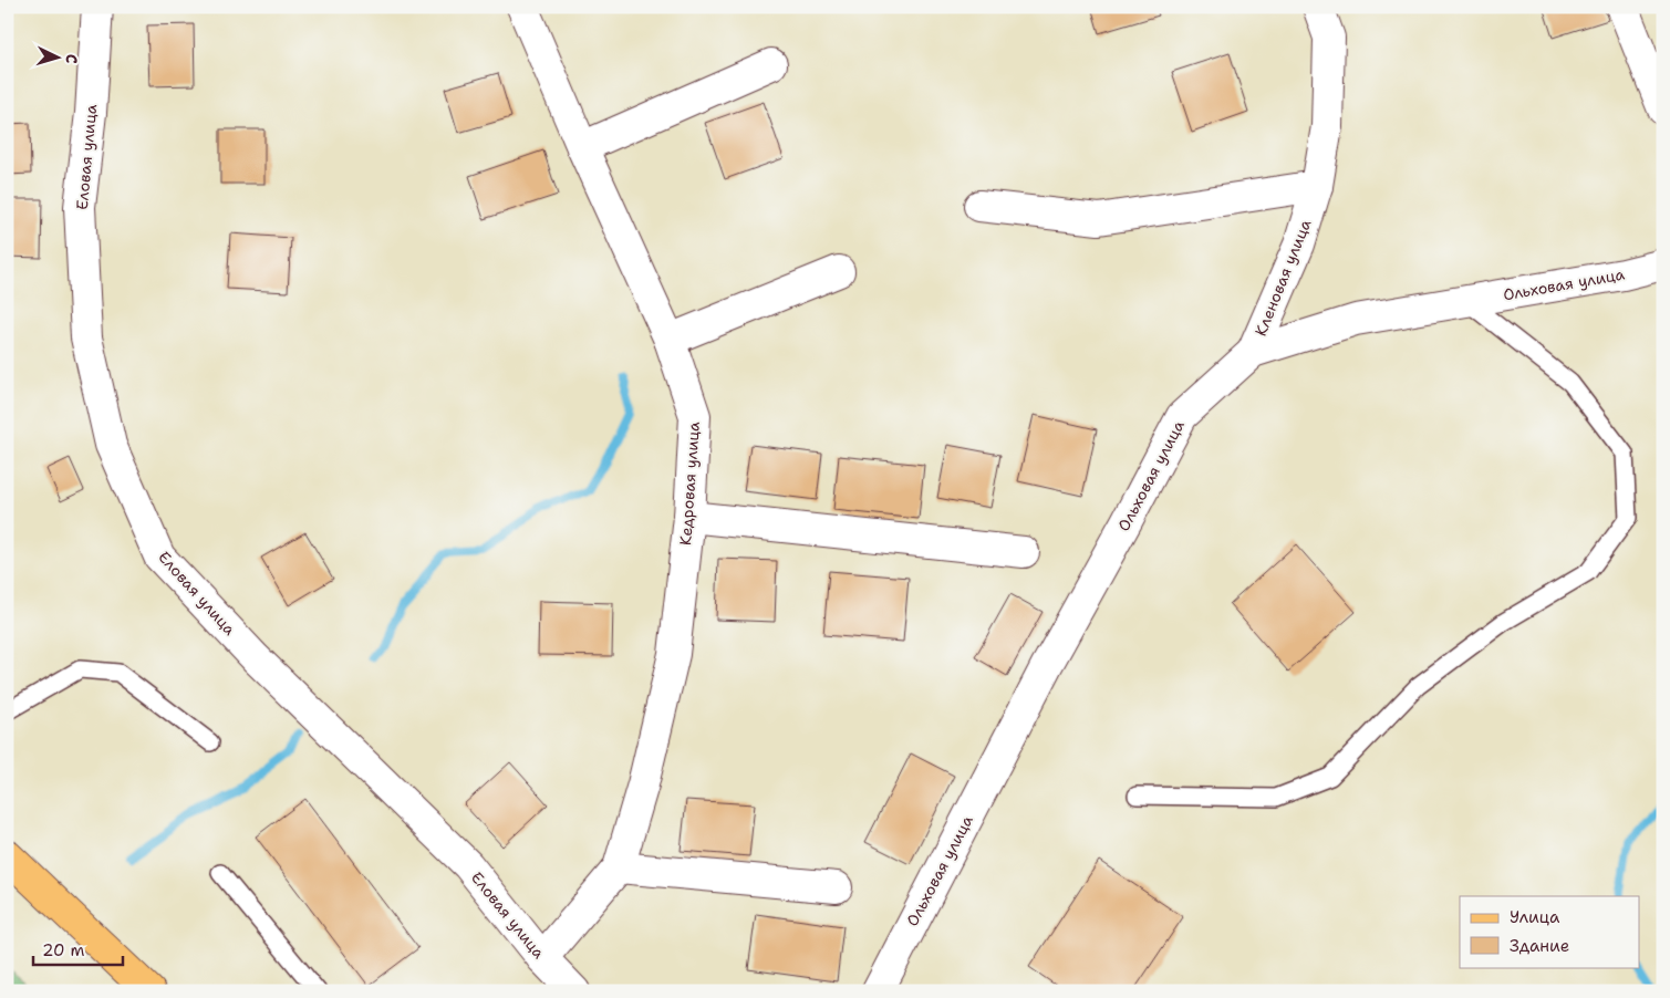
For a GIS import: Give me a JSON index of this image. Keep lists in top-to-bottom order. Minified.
{"streets":{"street":["Еловая улица","Кленовая улица","Ольховая улица","Кедровая улица"]},"crossings":[["Еловая улица","Кедровая улица"],["Кленовая улица","Ольховая улица"]],"legend":["Улица","Здание"],"scale_bar":"20 m","north":"right"}
